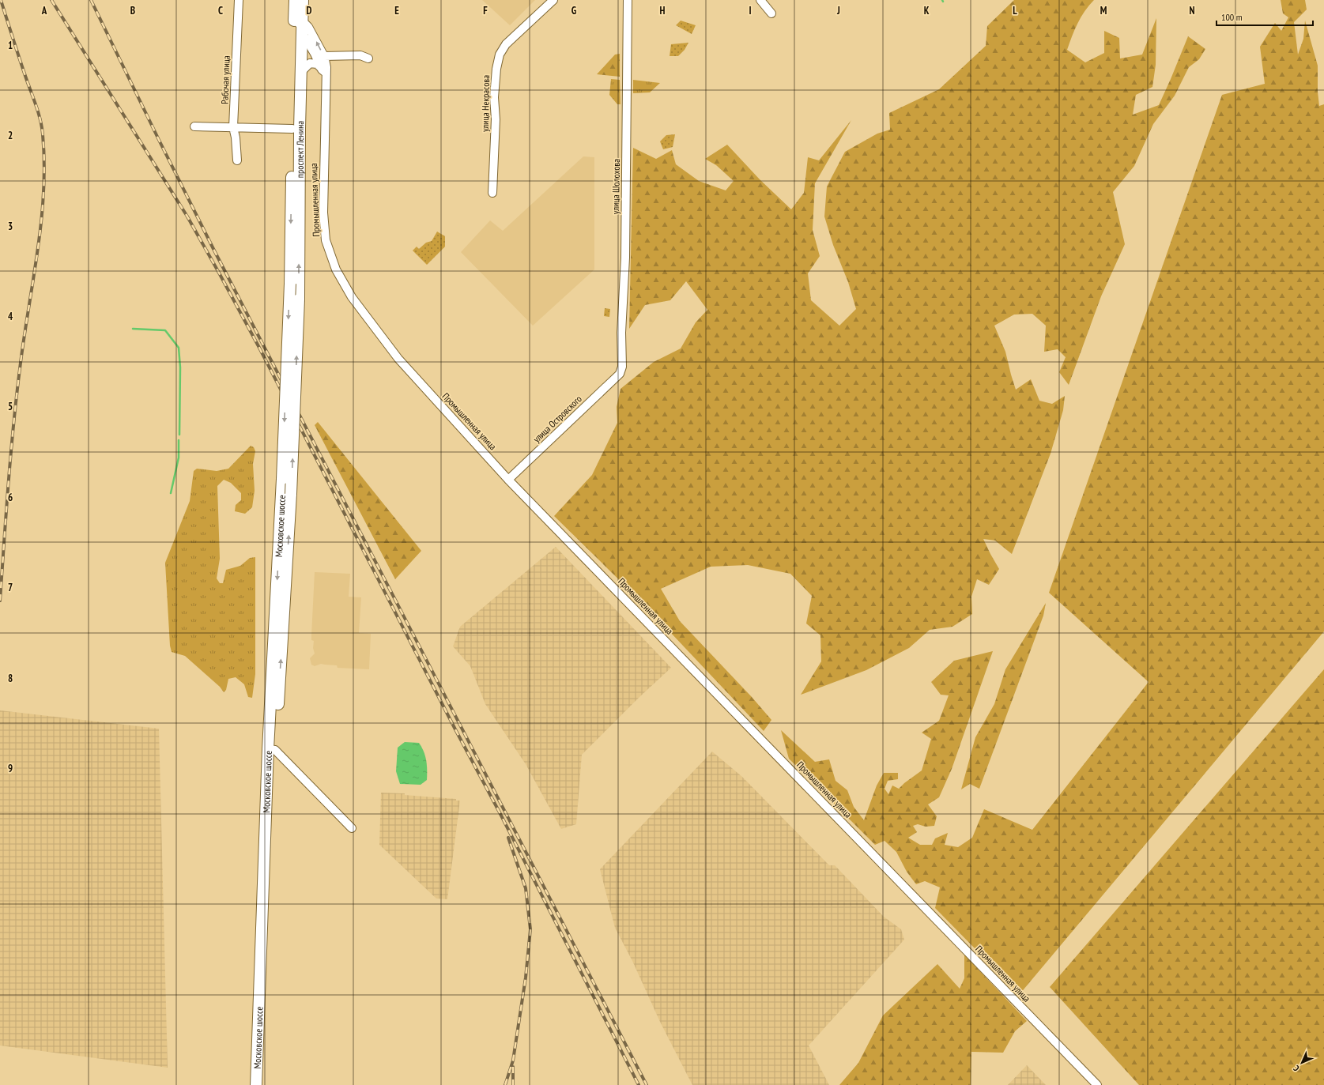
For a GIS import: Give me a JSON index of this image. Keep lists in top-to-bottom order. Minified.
{"streets":{"main road":["проспект Ленина","Московское шоссе"],"street":["Рабочая улица","улица Некрасова","улица Шолохова","Промышленная улица","улица Островского"]},"crossings":[["проспект Ленина","Промышленная улица"],["проспект Ленина","Московское шоссе"],["улица Шолохова","улица Островского"],["Промышленная улица","улица Островского"]],"scale_bar":"100 m","north":"bottom left","grid":{"columns":["A","B","C","D","E","F","G","H","I","J","K","L","M","N"],"rows":["1","2","3","4","5","6","7","8","9"]}}
